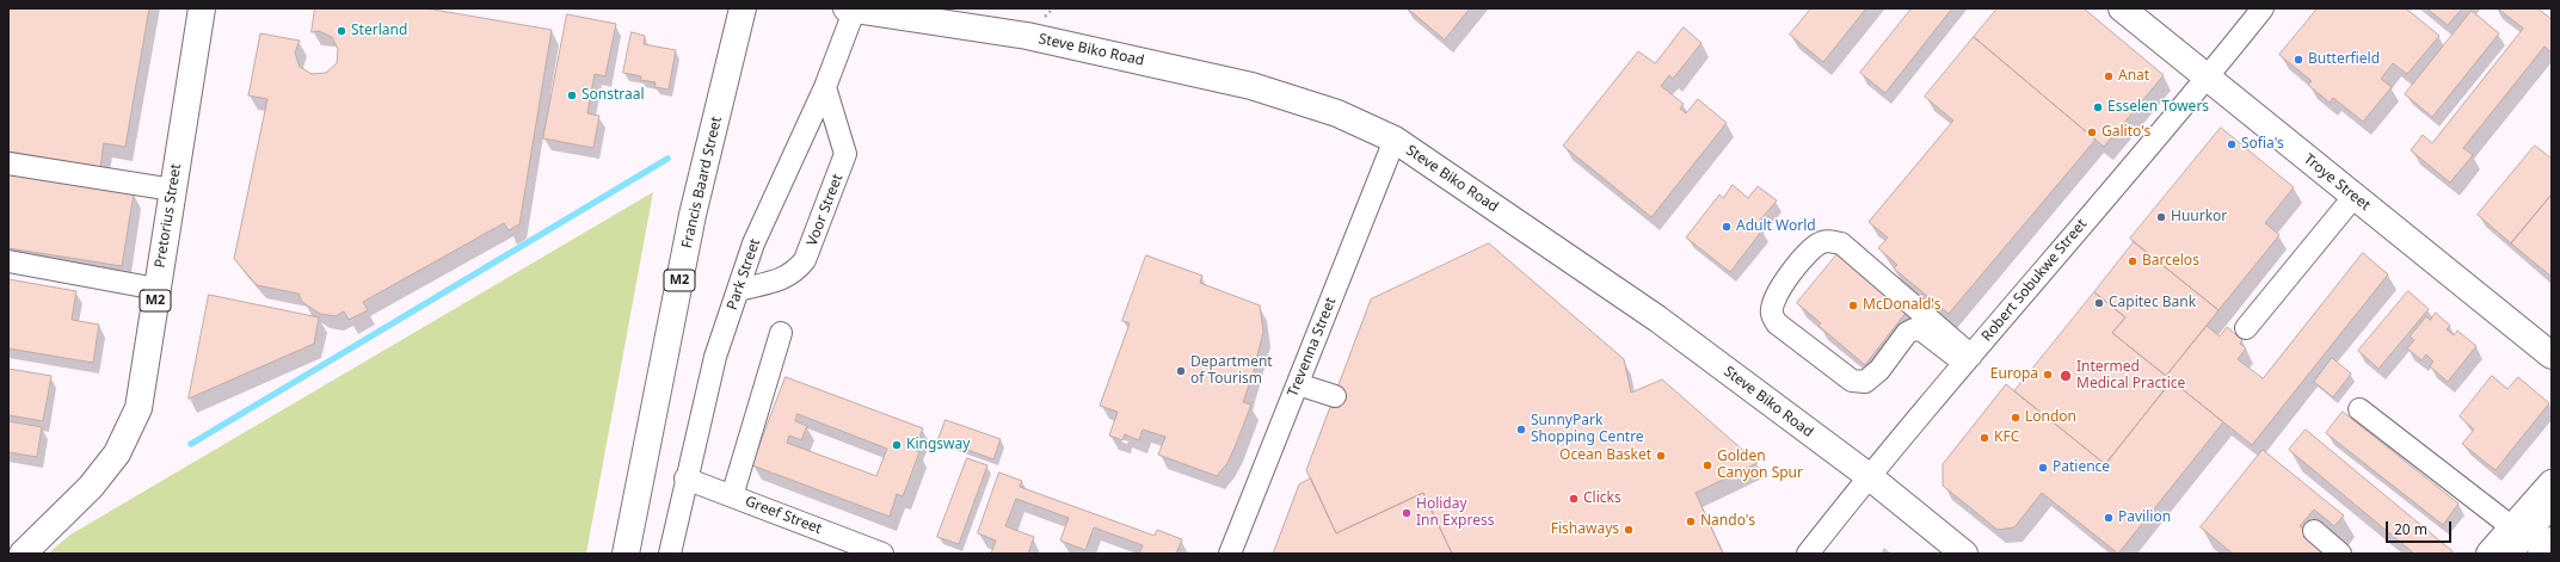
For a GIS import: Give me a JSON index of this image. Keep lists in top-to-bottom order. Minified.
{"streets":{"main road":["Steve Biko Road","Francis Baard Street","Troye Street","Pretorius Street","M2"],"street":["Voor Street","Park Street","Robert Sobukwe Street","Trevenna Street","Greef Street"]},"crossings":[["Steve Biko Road","Park Street"],["Steve Biko Road","Robert Sobukwe Street"],["Steve Biko Road","Trevenna Street"],["Troye Street","Robert Sobukwe Street"],["Voor Street","Park Street"],["Park Street","Greef Street"]],"places":["Sterland","Butterfield","Anat","Sonstraal","Esselen Towers","Galito's","Sofia's","Huurkor","Adult World","Barcelos","Capitec Bank","McDonald's","Department of Tourism","Europa","Intermed Medical Practice","London","SunnyPark Shopping Centre","KFC","Kingsway","Ocean Basket","Golden Canyon Spur","Patience","Clicks","Holiday Inn Express","Pavilion","Nando's","Fishaways"],"scale_bar":"20 m"}
